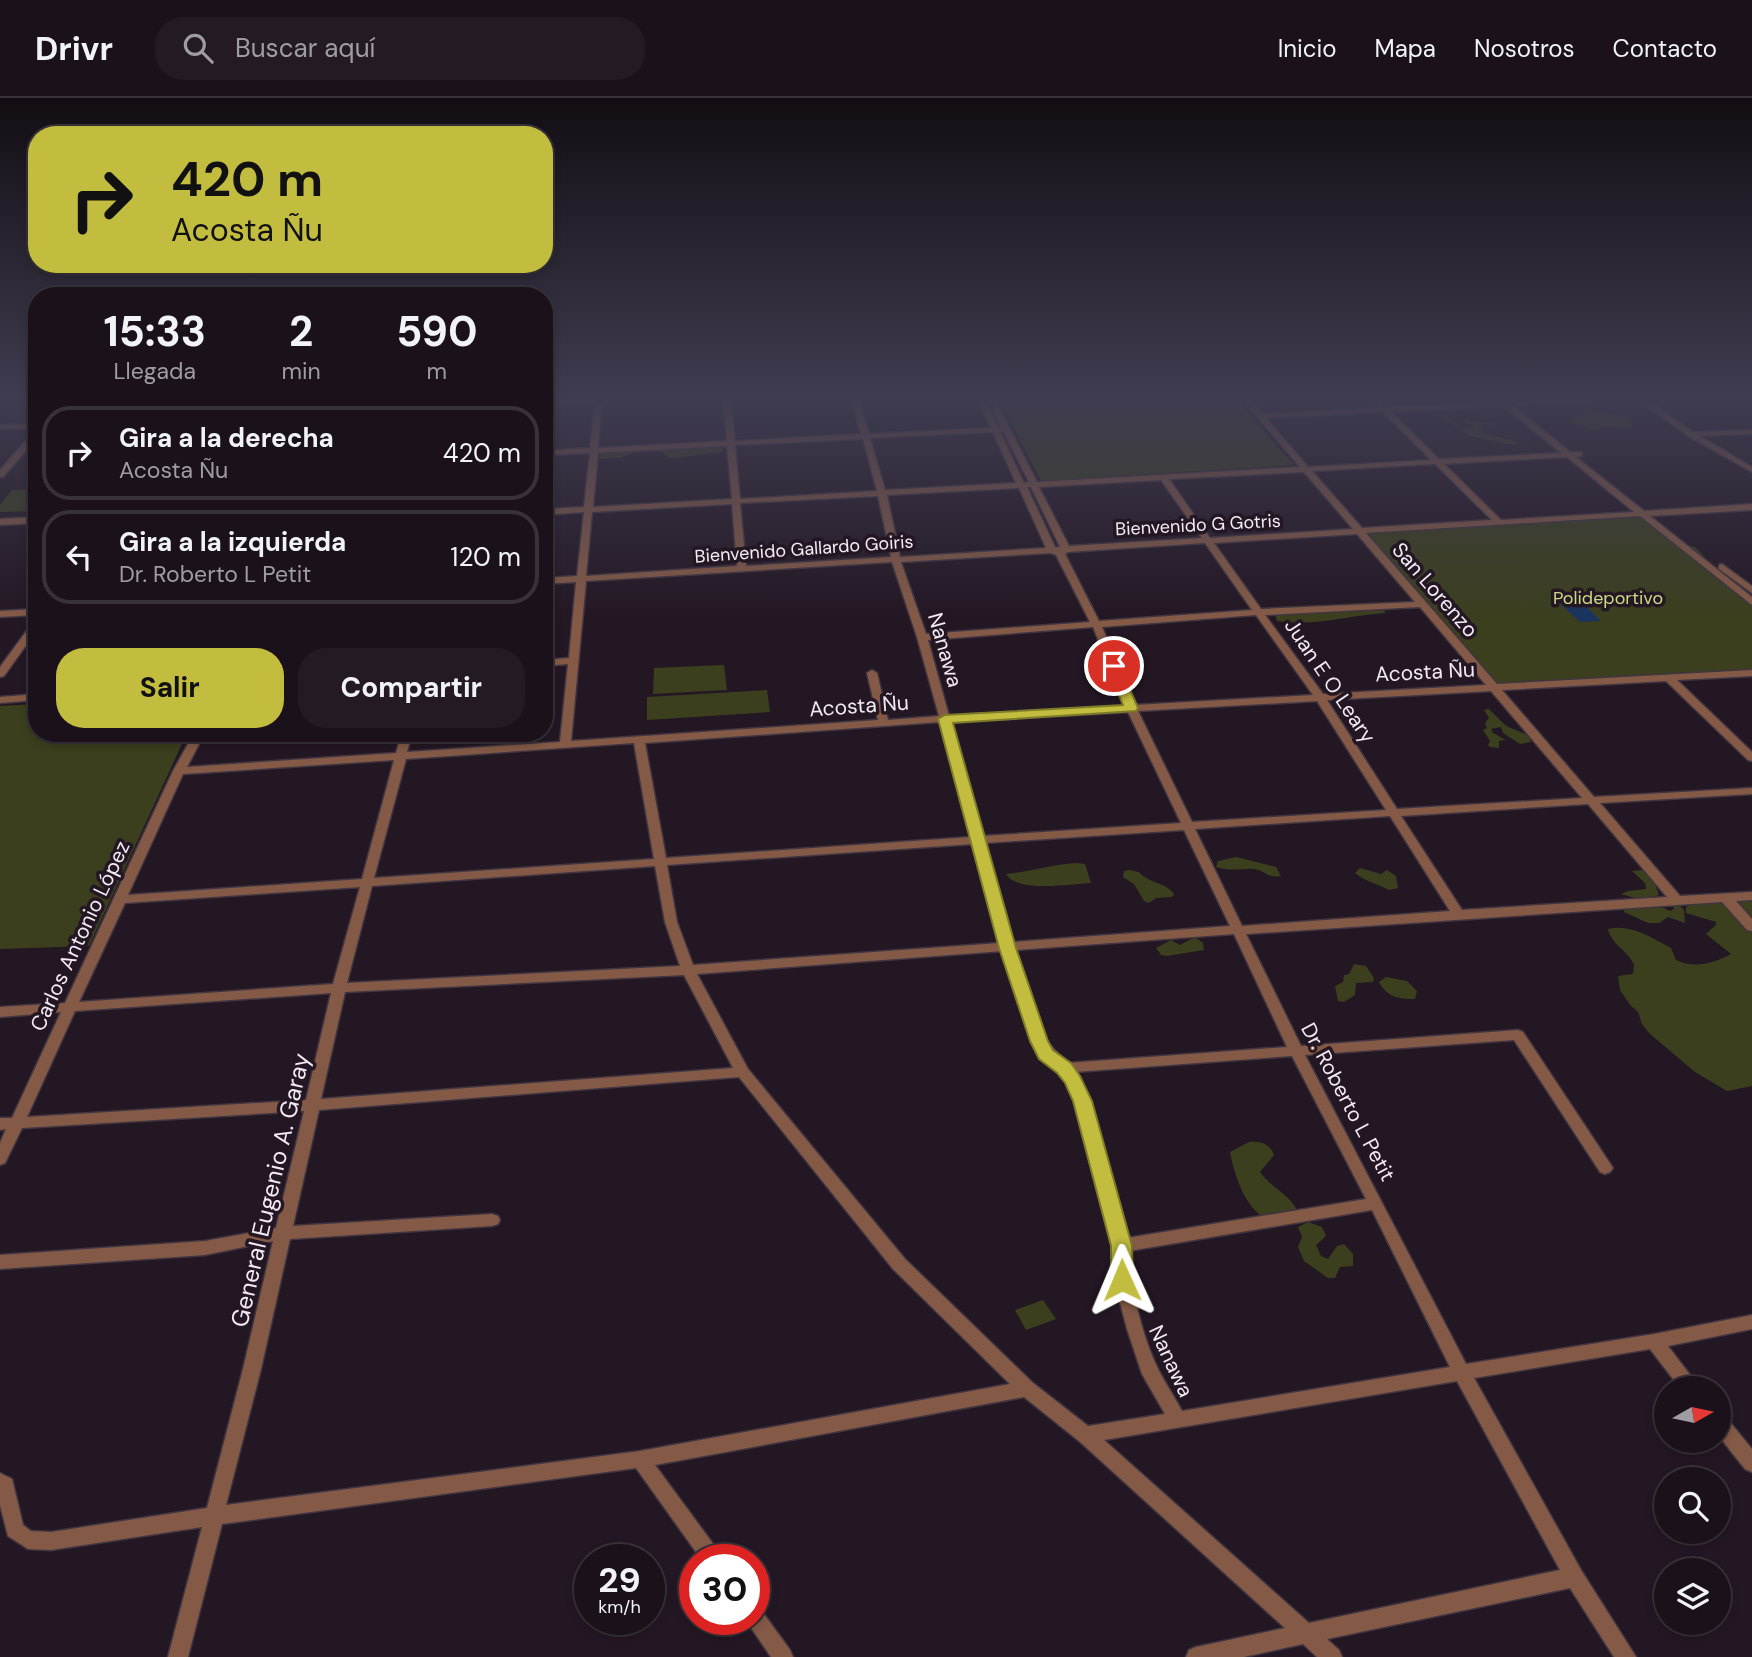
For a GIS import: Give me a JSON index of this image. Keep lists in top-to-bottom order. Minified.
{"streets":{"street":["Bienvenido G Gotris","Bienvenido Gallardo Goiris","San Lorenzo","Nanawa","Acosta Ñu","Juan E O Leary","Carlos Antonio López","Dr. Roberto L Petit","General Eugenio A. Garay"]},"crossings":[["Bienvenido G Gotris","Bienvenido Gallardo Goiris"],["Bienvenido G Gotris","San Lorenzo"],["Bienvenido G Gotris","Juan E O Leary"],["Bienvenido G Gotris","Dr. Roberto L Petit"],["Bienvenido Gallardo Goiris","Nanawa"],["Bienvenido Gallardo Goiris","Dr. Roberto L Petit"],["San Lorenzo","Acosta Ñu"],["Nanawa","Acosta Ñu"],["Acosta Ñu","Juan E O Leary"],["Acosta Ñu","Carlos Antonio López"],["Acosta Ñu","Dr. Roberto L Petit"],["Acosta Ñu","General Eugenio A. Garay"]],"parks":["Polideportivo"],"north":"right","page":{"header":"Drivr","search":"Buscar aquí","nav":["Inicio","Mapa","Nosotros","Contacto"],"turn":["420 m","Acosta Ñu"],"eta":["15:33","Llegada","2","min","590","m"],"list":[{"name":"Gira a la derecha","note":"Acosta Ñu","value":"420 m"},{"name":"Gira a la izquierda","note":"Dr. Roberto L Petit","value":"120 m"}],"buttons":["Salir","Compartir"],"speed":"29 km/h","limit":"30"}}
